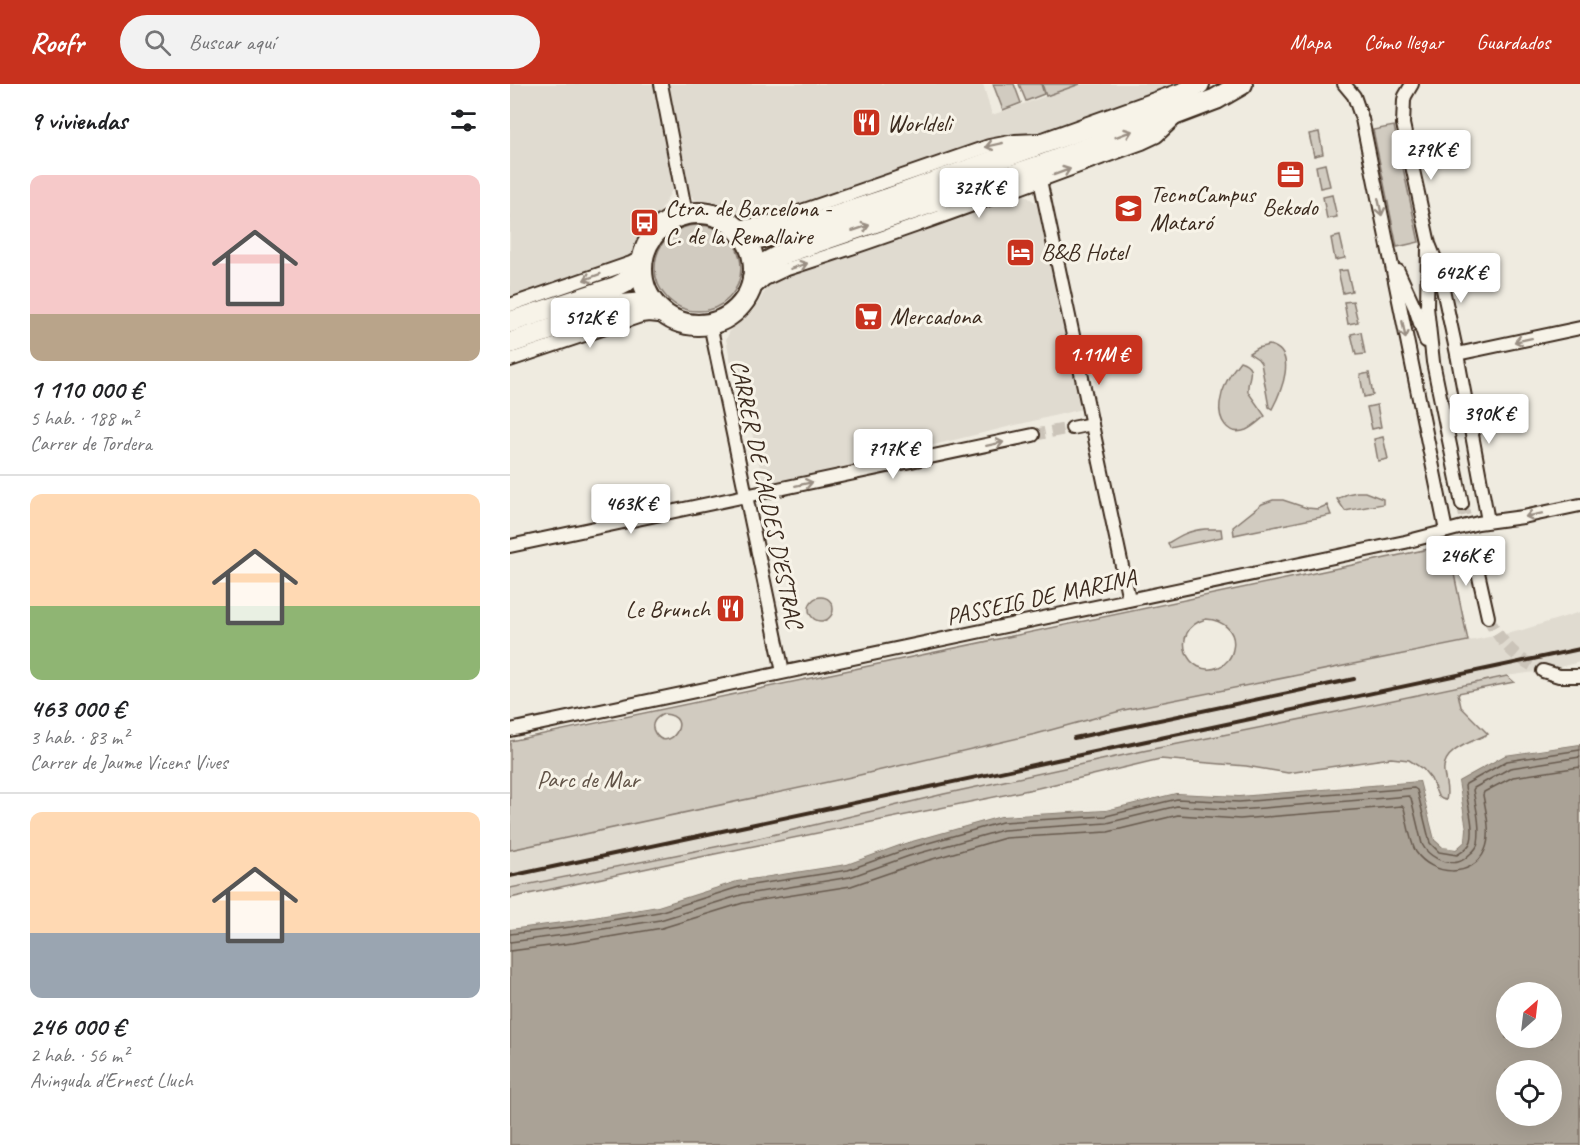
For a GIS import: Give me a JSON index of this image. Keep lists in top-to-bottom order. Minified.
{"streets":{"street":["CARRER DE CALDES D'ESTRAC","PASSEIG DE MARINA"]},"crossings":[["CARRER DE CALDES D'ESTRAC","PASSEIG DE MARINA"]],"parks":["Parc de Mar"],"places":{"restaurant":["Worldeli","Le Brunch"],"office":["Bekodo"],"school or university":["TecnoCampus Mataró"],"bus stop":["Ctra. de Barcelona - C. de la Remallaire"],"hotel":["B&B Hotel"],"supermarket":["Mercadona"]},"north":"top right","page":{"header":"Roofr","search":"Buscar aquí","nav":["Mapa","Cómo llegar","Guardados"],"heading":"9 viviendas","price":["279K €","327K €","642K €","512K €","1.11M €","390K €","717K €","463K €","246K €"],"list":[{"name":"1 110 000 €","note":"5 hab. · 188 m² · Carrer de Tordera"},{"name":"463 000 €","note":"3 hab. · 83 m² · Carrer de Jaume Vicens Vives"},{"name":"246 000 €","note":"2 hab. · 56 m² · Avinguda d'Ernest Lluch"}]}}
